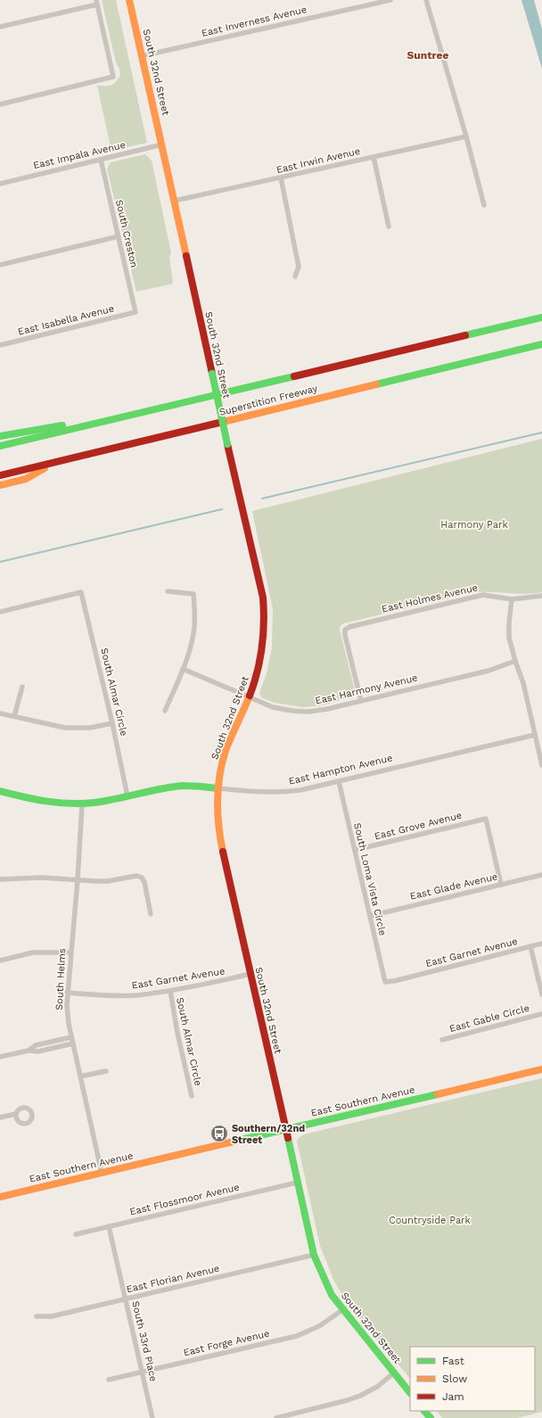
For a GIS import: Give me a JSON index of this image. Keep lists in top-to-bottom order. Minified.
{"streets":{"main road":["South 32nd Street","Superstition Freeway","East Hampton Avenue","East Southern Avenue"],"street":["East Inverness Avenue","East Impala Avenue","East Irwin Avenue","South Creston","East Isabella Avenue","East Holmes Avenue","East Harmony Avenue","South Almar Circle","East Grove Avenue","South Loma Vista Circle","East Glade Avenue","East Garnet Avenue","South Helms","East Gable Circle","East Flossmoor Avenue","East Florian Avenue","South 33rd Place","East Forge Avenue"]},"crossings":[["East Inverness Avenue","South 32nd Street"],["South 32nd Street","East Impala Avenue"],["South 32nd Street","East Irwin Avenue"],["South 32nd Street","East Harmony Avenue"],["South 32nd Street","East Hampton Avenue"],["South 32nd Street","East Garnet Avenue"],["South 32nd Street","East Southern Avenue"],["South 32nd Street","East Flossmoor Avenue"],["South 32nd Street","East Florian Avenue"],["South 32nd Street","East Forge Avenue"],["East Impala Avenue","South Creston"],["South Creston","East Isabella Avenue"],["East Holmes Avenue","East Harmony Avenue"],["South Almar Circle","East Hampton Avenue"],["South Almar Circle","East Garnet Avenue"],["East Hampton Avenue","South Loma Vista Circle"],["East Hampton Avenue","South Helms"],["East Grove Avenue","South Loma Vista Circle"],["East Grove Avenue","East Glade Avenue"],["South Loma Vista Circle","East Glade Avenue"],["South Loma Vista Circle","East Garnet Avenue"],["East Garnet Avenue","South Helms"],["South Helms","East Southern Avenue"],["East Flossmoor Avenue","South 33rd Place"],["East Florian Avenue","South 33rd Place"],["South 33rd Place","East Forge Avenue"]],"districts":["Suntree"],"parks":["Harmony Park","Countryside Park"],"places":{"bus stop":["Southern/32nd Street"]},"legend":["Fast","Slow","Jam"]}
